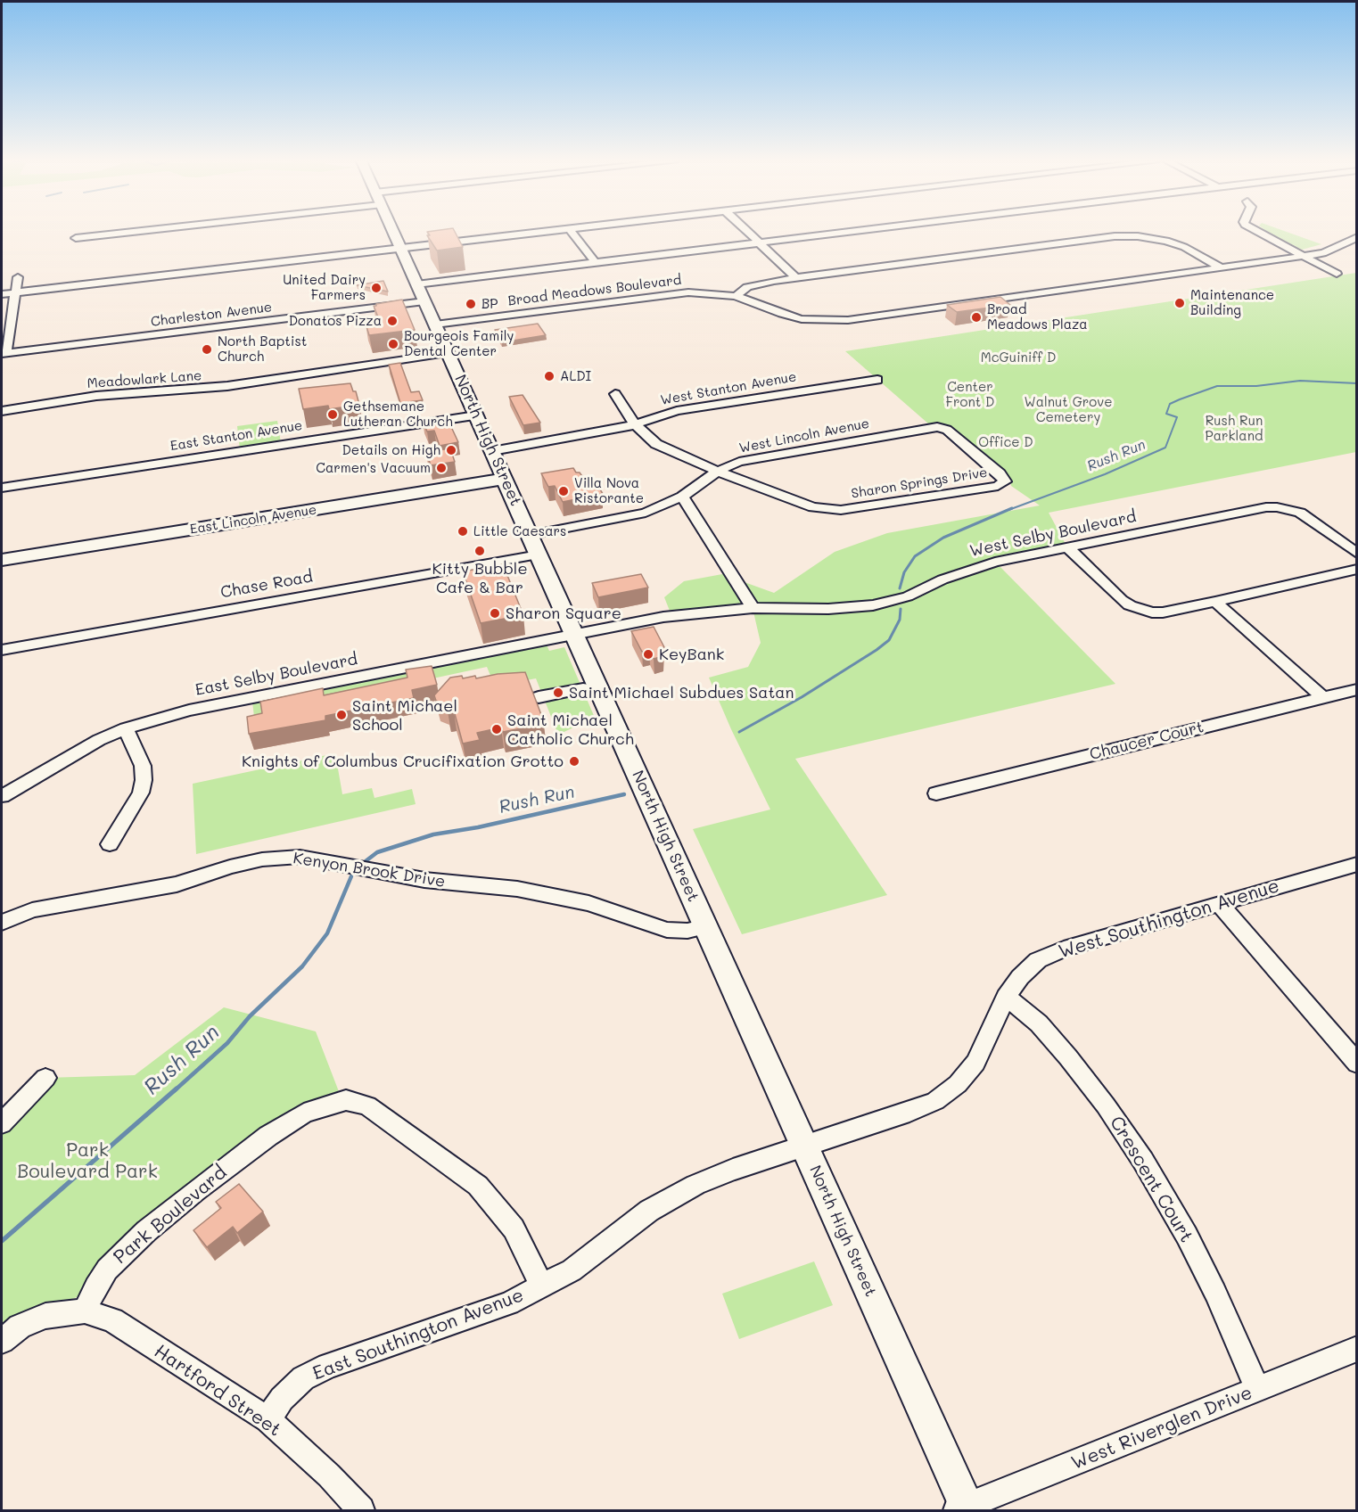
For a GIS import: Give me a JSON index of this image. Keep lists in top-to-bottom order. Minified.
{"streets":{"main road":["North High Street","East Lincoln Avenue"],"street":["Broad Meadows Boulevard","Charleston Avenue","Meadowlark Lane","West Stanton Avenue","East Stanton Avenue","West Lincoln Avenue","Sharon Springs Drive","West Selby Boulevard","Chase Road","East Selby Boulevard","Chaucer Court","Kenyon Brook Drive","West Southington Avenue","Crescent Court","Park Boulevard","East Southington Avenue","Hartford Street","West Riverglen Drive"]},"crossings":[["Broad Meadows Boulevard","North High Street"],["Charleston Avenue","North High Street"],["Meadowlark Lane","North High Street"],["West Stanton Avenue","North High Street"],["West Stanton Avenue","Sharon Springs Drive"],["East Stanton Avenue","North High Street"],["West Lincoln Avenue","North High Street"],["West Lincoln Avenue","Sharon Springs Drive"],["North High Street","East Lincoln Avenue"],["North High Street","West Selby Boulevard"],["North High Street","Chase Road"],["North High Street","East Selby Boulevard"],["North High Street","Kenyon Brook Drive"],["North High Street","West Southington Avenue"],["North High Street","East Southington Avenue"],["North High Street","West Riverglen Drive"],["West Selby Boulevard","East Selby Boulevard"],["West Southington Avenue","Crescent Court"],["West Southington Avenue","East Southington Avenue"],["Crescent Court","West Riverglen Drive"],["Park Boulevard","East Southington Avenue"],["Park Boulevard","Hartford Street"],["East Southington Avenue","Hartford Street"]],"water":["Rush Run"],"parks":["McGuiniff D","Center Front D","Walnut Grove Cemetery","Rush Run Parkland","Office D","Park Boulevard Park"],"places":["United Dairy Farmers","Maintenance Building","BP","Broad Meadows Plaza","Donatos Pizza","Bourgeois Family Dental Center","North Baptist Church","ALDI","Gethsemane Lutheran Church","Details on High","Carmen's Vacuum","Villa Nova Ristorante","Little Caesars","Kitty Bubble Cafe & Bar","Sharon Square","KeyBank","Saint Michael Subdues Satan","Saint Michael School","Saint Michael Catholic Church","Knights of Columbus Crucifixation Grotto"]}
